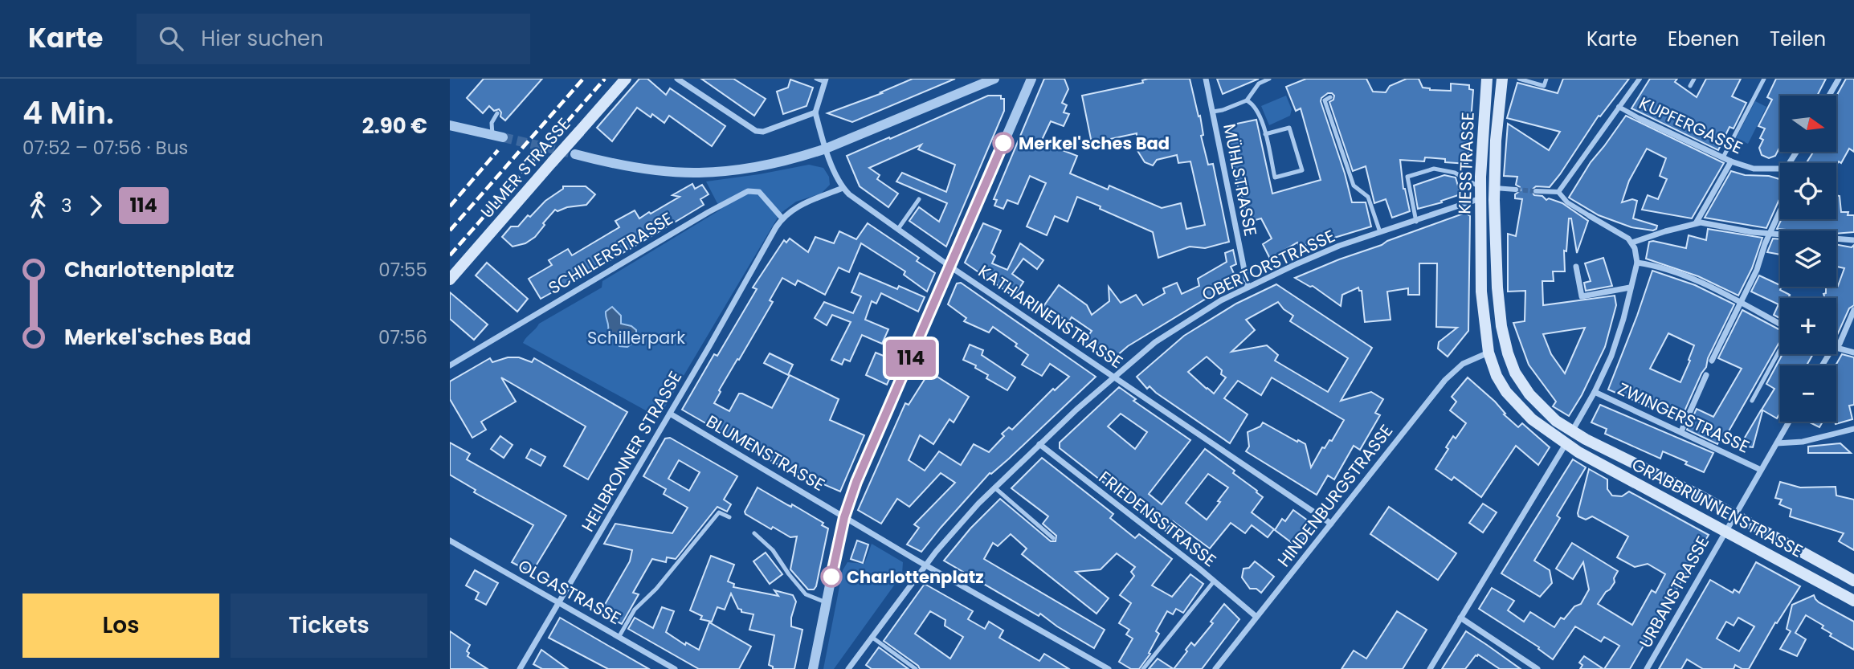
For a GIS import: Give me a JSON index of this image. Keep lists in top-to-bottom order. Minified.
{"streets":{"main road":["KIESSTRASSE","ULMER STRASSE","GRABBRUNNENSTRASSE"],"street":["KUPFERGASSE","MÜHLSTRASSE","SCHILLERSTRASSE","OBERTORSTRASSE","KATHARINENSTRASSE","ZWINGERSTRASSE","HEILBRONNER STRASSE","BLUMENSTRASSE","HINDENBURGSTRASSE","FRIEDENSSTRASSE","OLGASTRASSE","URBANSTRASSE"]},"crossings":[["KIESSTRASSE","OBERTORSTRASSE"],["KIESSTRASSE","HINDENBURGSTRASSE"],["KIESSTRASSE","GRABBRUNNENSTRASSE"],["MÜHLSTRASSE","OBERTORSTRASSE"],["SCHILLERSTRASSE","HEILBRONNER STRASSE"],["OBERTORSTRASSE","KATHARINENSTRASSE"],["OBERTORSTRASSE","BLUMENSTRASSE"],["OBERTORSTRASSE","FRIEDENSSTRASSE"],["KATHARINENSTRASSE","HEILBRONNER STRASSE"],["KATHARINENSTRASSE","HINDENBURGSTRASSE"],["ZWINGERSTRASSE","URBANSTRASSE"],["HEILBRONNER STRASSE","BLUMENSTRASSE"],["HEILBRONNER STRASSE","OLGASTRASSE"],["HINDENBURGSTRASSE","GRABBRUNNENSTRASSE"],["HINDENBURGSTRASSE","FRIEDENSSTRASSE"],["GRABBRUNNENSTRASSE","URBANSTRASSE"]],"parks":["Schillerpark"],"places":["Merkel'sches Bad","Charlottenplatz"],"lines":["bus line 114"],"north":"right","page":{"header":"Karte","search":"Hier suchen","nav":["Karte","Ebenen","Teilen"],"heading":["4 Min.","07:52 – 07:56 · Bus","2.90 €"],"on_map":"114","map_buttons":["+","−"],"legs":["3","114"],"list":[{"name":"Charlottenplatz","value":"07:55"},{"name":"Merkel'sches Bad","value":"07:56"}],"buttons":["Los","Tickets"]}}
